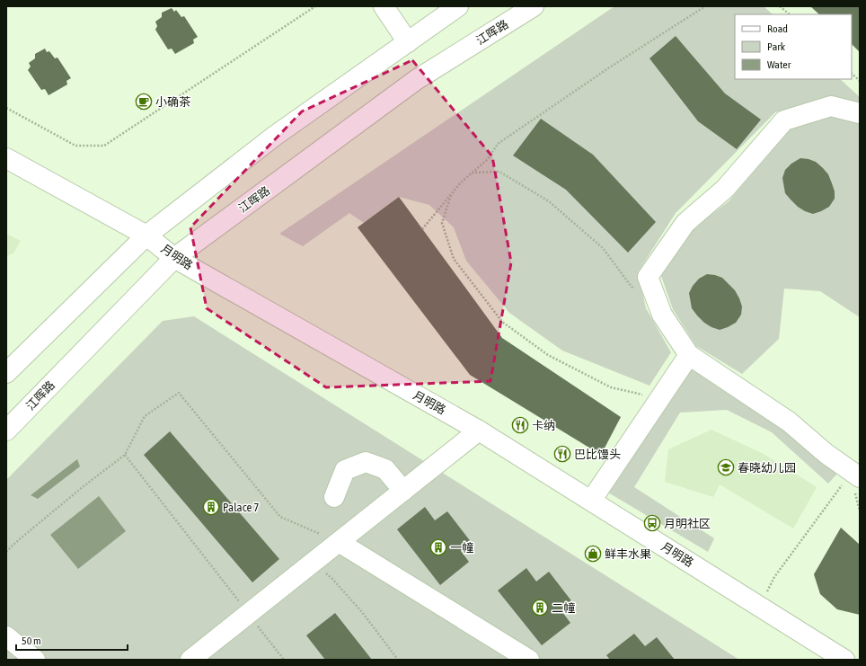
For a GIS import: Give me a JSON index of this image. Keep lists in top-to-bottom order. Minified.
{"streets":{"street":["江晖路","月明路"]},"crossings":[["江晖路","月明路"]],"places":{"cafe":["小确茶"],"restaurant":["卡纳","巴比馒头"],"school or university":["春晓幼儿园"],"building":["Palace 7","一幢","二幢"],"bus stop":["月明社区"],"shop":["鲜丰水果"]},"legend":["Road","Park","Water"],"scale_bar":"50 m"}
